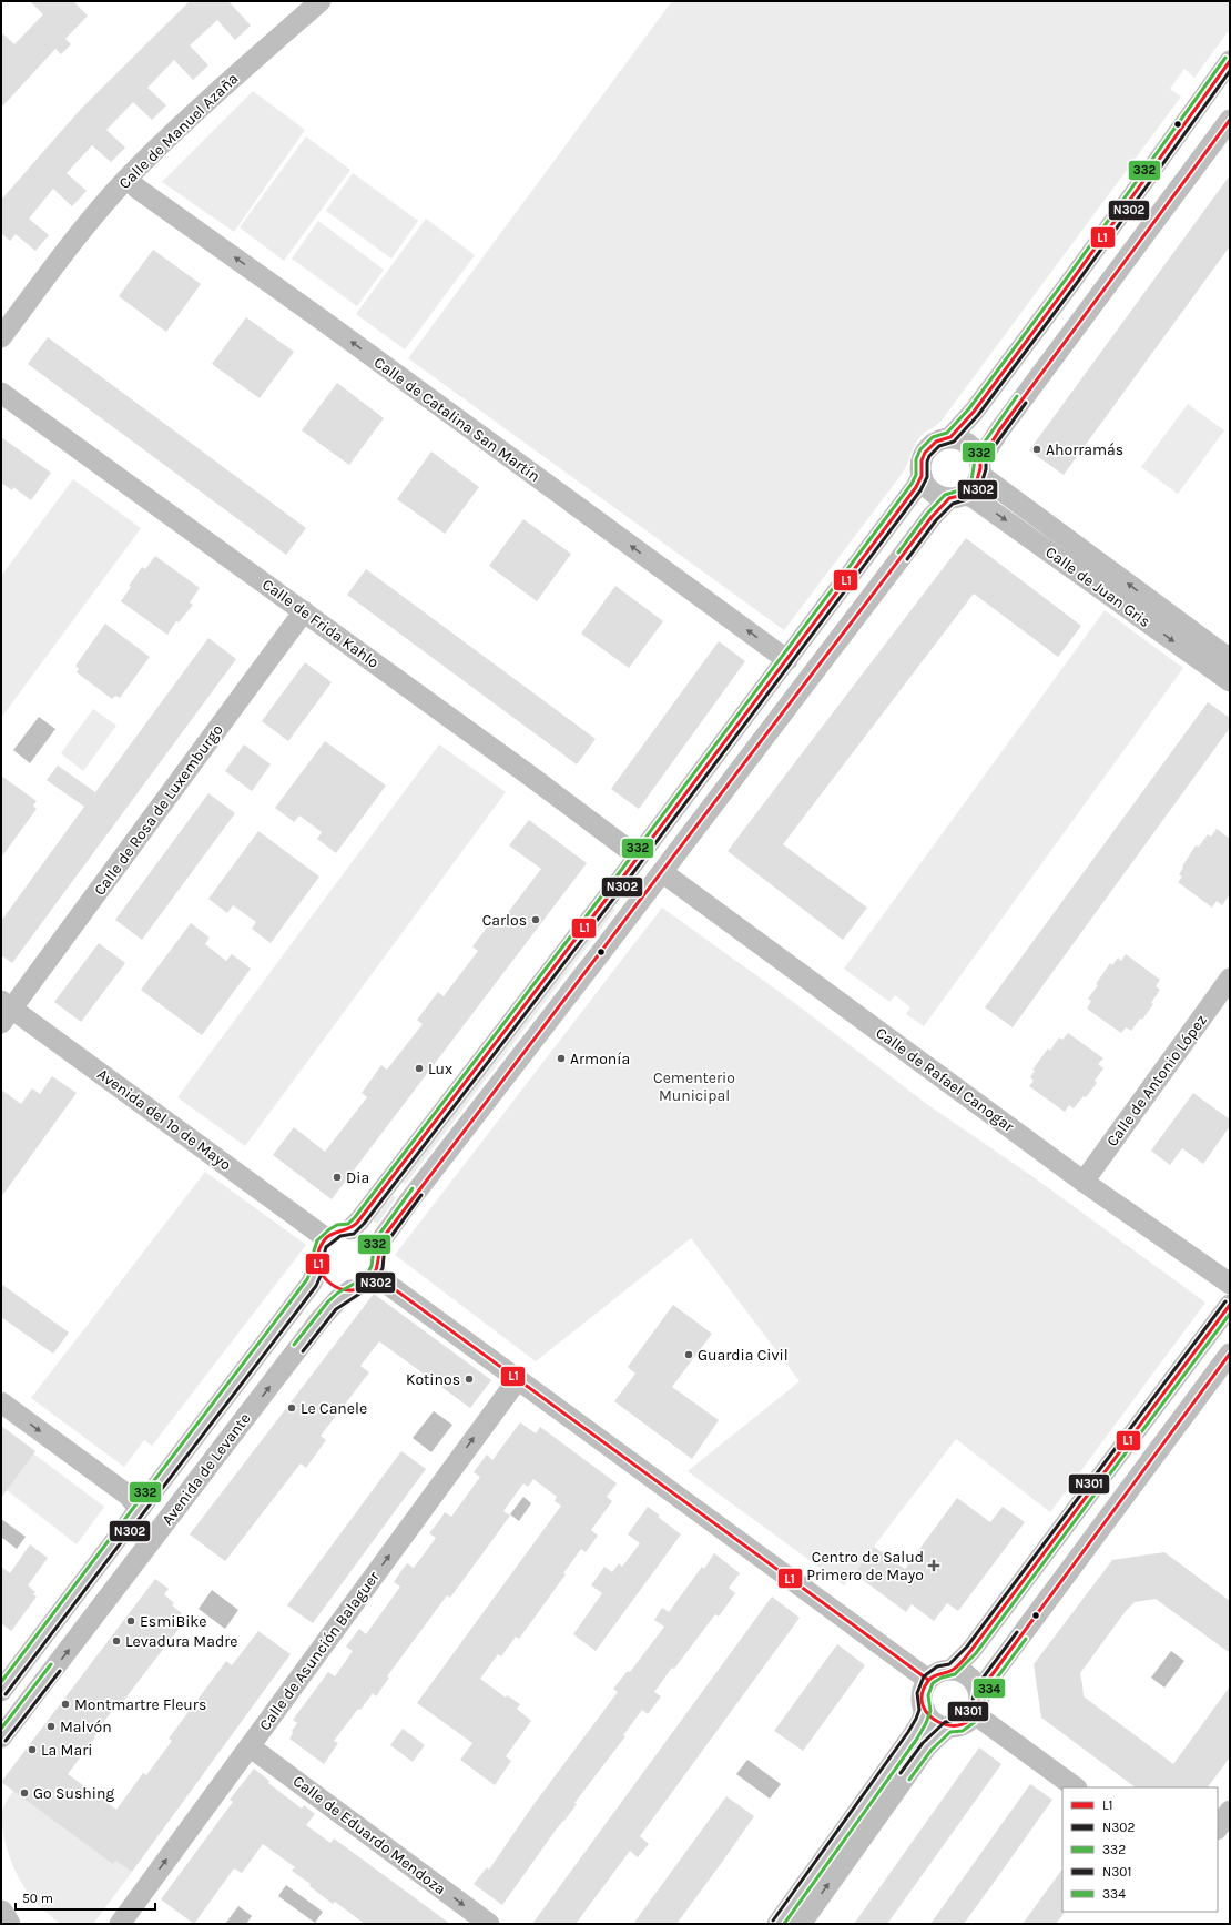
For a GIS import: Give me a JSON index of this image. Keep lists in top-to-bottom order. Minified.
{"streets":{"street":["Calle de Manuel Azaña","Calle de Catalina San Martín","Calle de Juan Gris","Calle de Frida Kahlo","Calle de Rosa de Luxemburgo","Calle de Rafael Canogar","Calle de Antonio López","Avenida del 1º de Mayo","Avenida de Levante","Calle de Asunción Balaguer","Calle de Eduardo Mendoza"]},"crossings":[["Calle de Manuel Azaña","Calle de Catalina San Martín"],["Calle de Frida Kahlo","Calle de Rosa de Luxemburgo"],["Calle de Rosa de Luxemburgo","Avenida del 1º de Mayo"],["Calle de Rafael Canogar","Calle de Antonio López"],["Avenida del 1º de Mayo","Avenida de Levante"],["Calle de Asunción Balaguer","Calle de Eduardo Mendoza"]],"one_way":["Calle de Catalina San Martín","Calle de Asunción Balaguer","Calle de Eduardo Mendoza"],"parks":["Cementerio Municipal"],"places":{"other":["Ahorramás","Carlos","Armonía","Lux","Dia","Guardia Civil","Kotinos","Le Canele","EsmiBike","Levadura Madre","Montmartre Fleurs","Malvón","La Mari","Go Sushing"],"health":["Centro de Salud Primero de Mayo"]},"lines":["transit line 332","transit line L1","transit line N302","transit line N301","transit line 334"],"legend":["L1","N302","332","N301","334"],"scale_bar":"50 m"}
